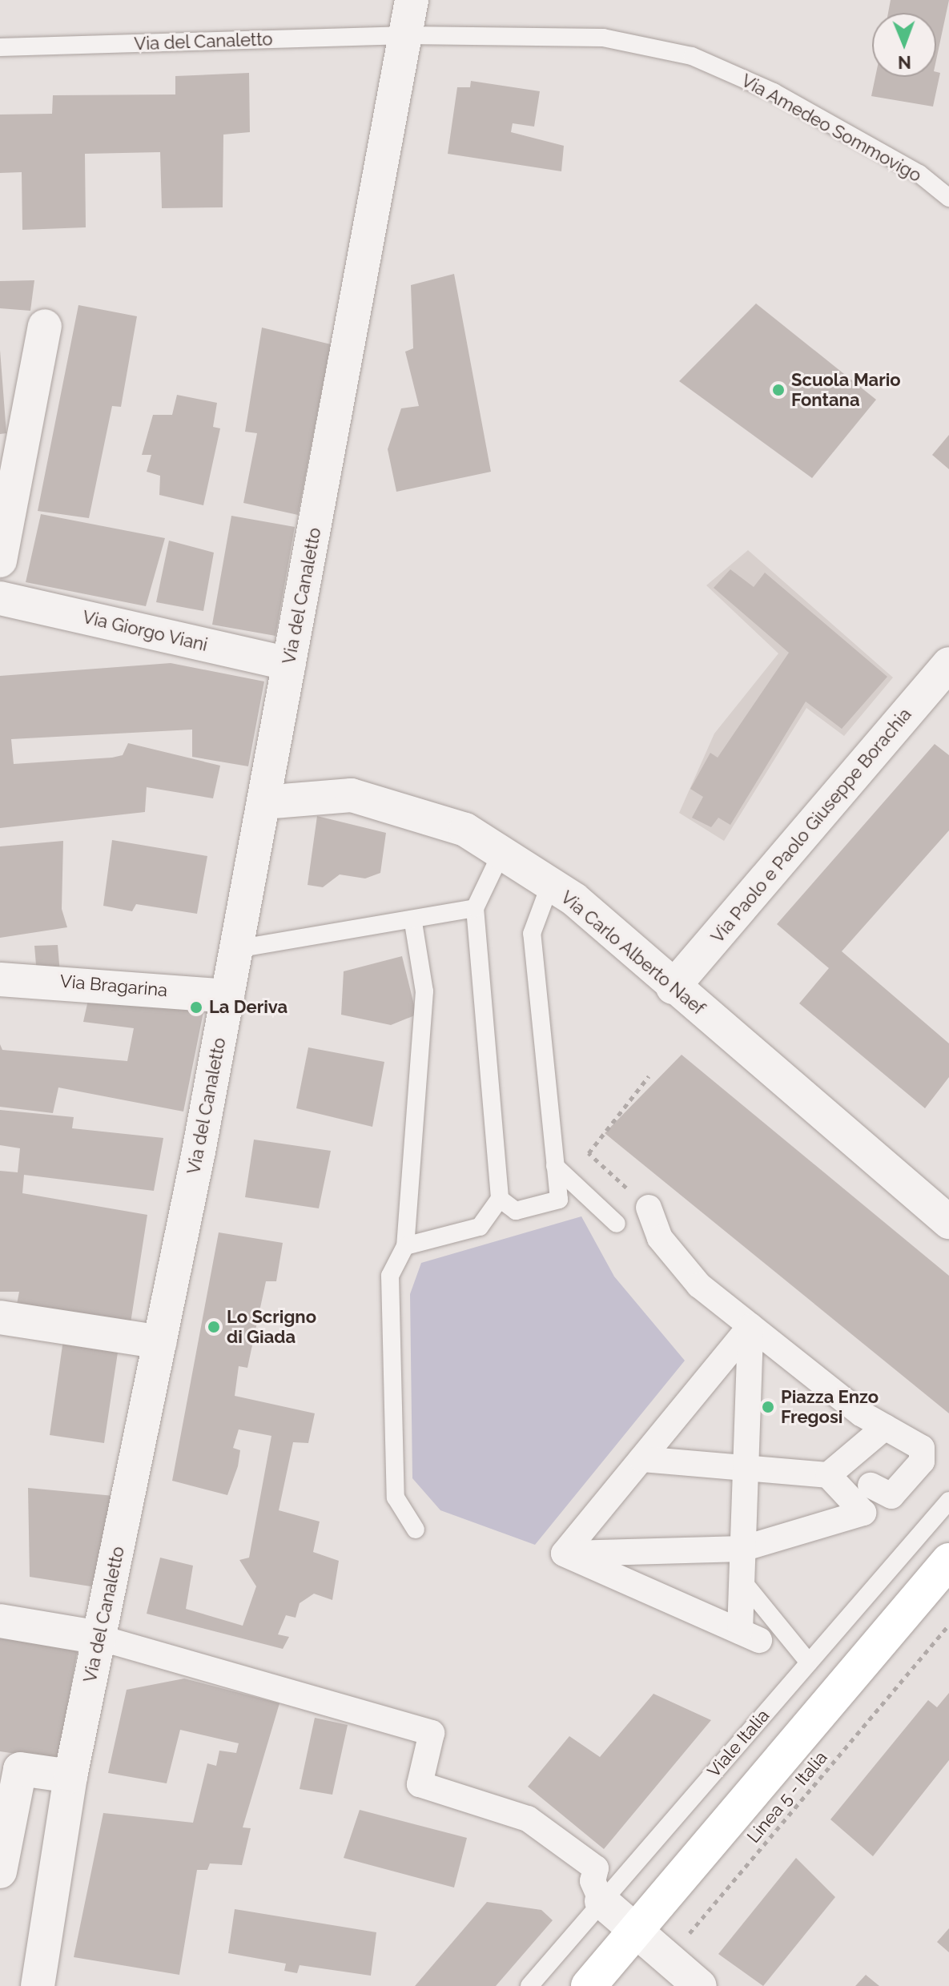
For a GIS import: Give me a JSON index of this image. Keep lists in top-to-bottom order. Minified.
{"streets":{"street":["Via del Canaletto","Via Giorgo Viani","Via Paolo e Paolo Giuseppe Borachia","Via Carlo Alberto Naef","Via Bragarina"],"lane":["Via Amedeo Sommovigo","Viale Italia"],"path":["Linea 5 - Italia"]},"crossings":[["Via del Canaletto","Via Amedeo Sommovigo"],["Via del Canaletto","Via Giorgo Viani"],["Via del Canaletto","Via Carlo Alberto Naef"],["Via del Canaletto","Via Bragarina"],["Via Paolo e Paolo Giuseppe Borachia","Via Carlo Alberto Naef"]],"places":["Scuola Mario Fontana","La Deriva","Lo Scrigno di Giada","Piazza Enzo Fregosi"],"north":"bottom"}
